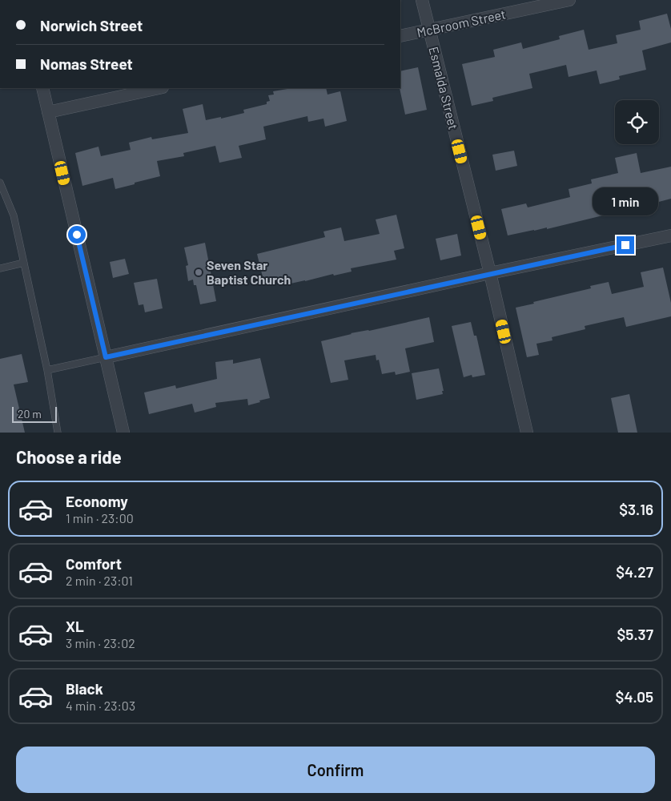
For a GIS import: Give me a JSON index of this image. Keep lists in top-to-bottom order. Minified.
{"streets":{"street":["McBroom Street","Esmalda Street"]},"crossings":[["McBroom Street","Esmalda Street"]],"places":["Seven Star Baptist Church"],"scale_bar":"20 m","page":{"banner":["Norwich Street","Nomas Street"],"bubble":"1 min","scale":"20 m","heading":"Choose a ride","list":[{"name":"Economy","note":"1 min · 23:00","value":"$3.16"},{"name":"Comfort","note":"2 min · 23:01","value":"$4.27"},{"name":"XL","note":"3 min · 23:02","value":"$5.37"},{"name":"Black","note":"4 min · 23:03","value":"$4.05"}],"buttons":"Confirm"}}
